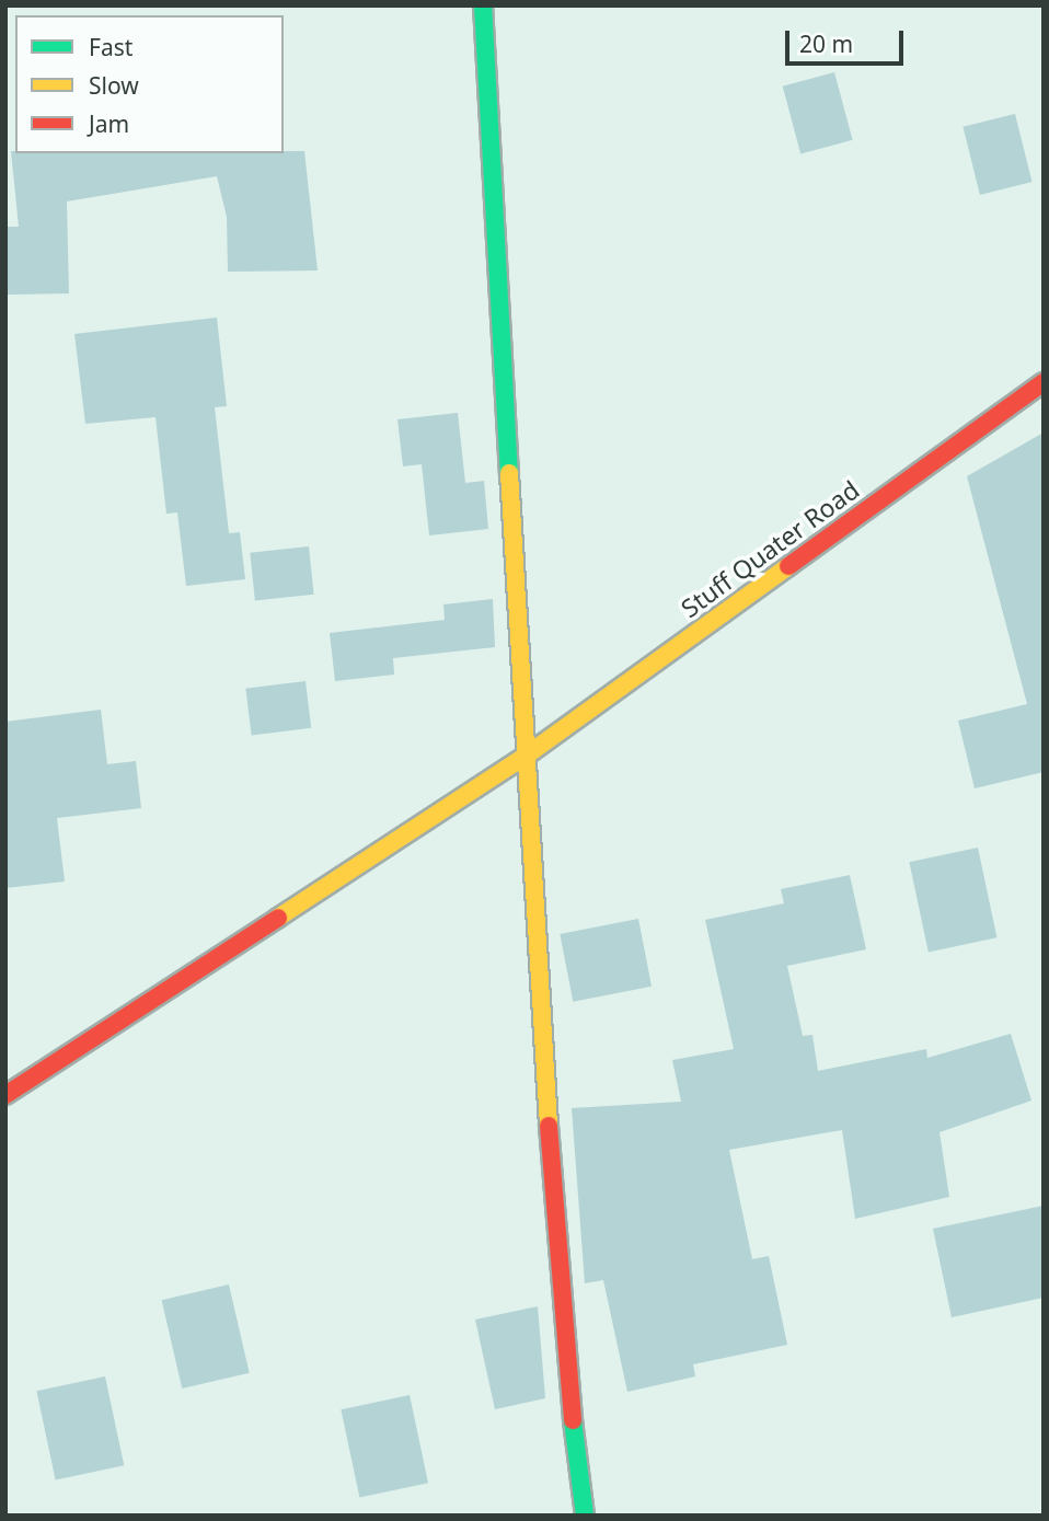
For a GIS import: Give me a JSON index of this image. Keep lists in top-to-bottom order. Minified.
{"streets":{"street":["Stuff Quater Road"]},"legend":["Fast","Slow","Jam"],"scale_bar":"20 m"}
